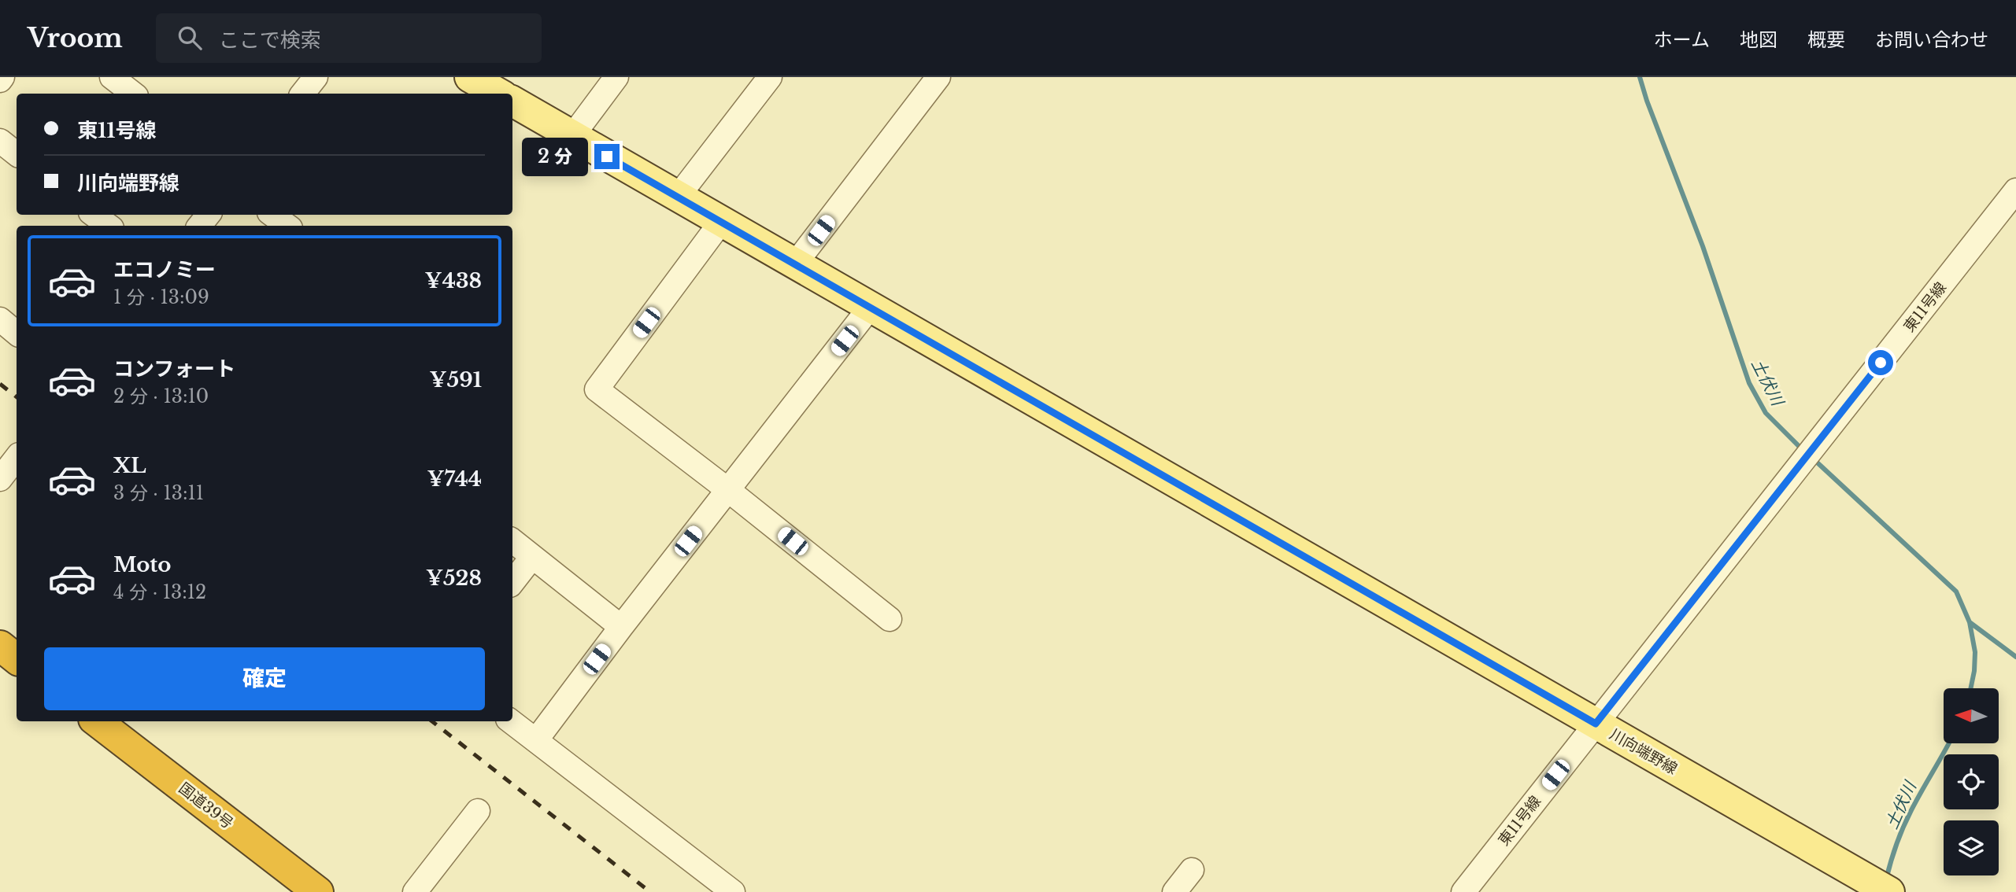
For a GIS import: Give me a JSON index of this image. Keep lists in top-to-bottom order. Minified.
{"streets":{"highway":["国道39号"],"main road":["川向端野線"],"street":["東11号線"]},"crossings":[["東11号線","川向端野線"]],"water":["土伏川"],"north":"left","page":{"header":"Vroom","search":"ここで検索","nav":["ホーム","地図","概要","お問い合わせ"],"banner":["東11号線","川向端野線"],"bubble":"2 分","list":[{"name":"エコノミー","note":"1 分 · 13:09","value":"¥438"},{"name":"コンフォート","note":"2 分 · 13:10","value":"¥591"},{"name":"XL","note":"3 分 · 13:11","value":"¥744"},{"name":"Moto","note":"4 分 · 13:12","value":"¥528"}],"buttons":"確定"}}
